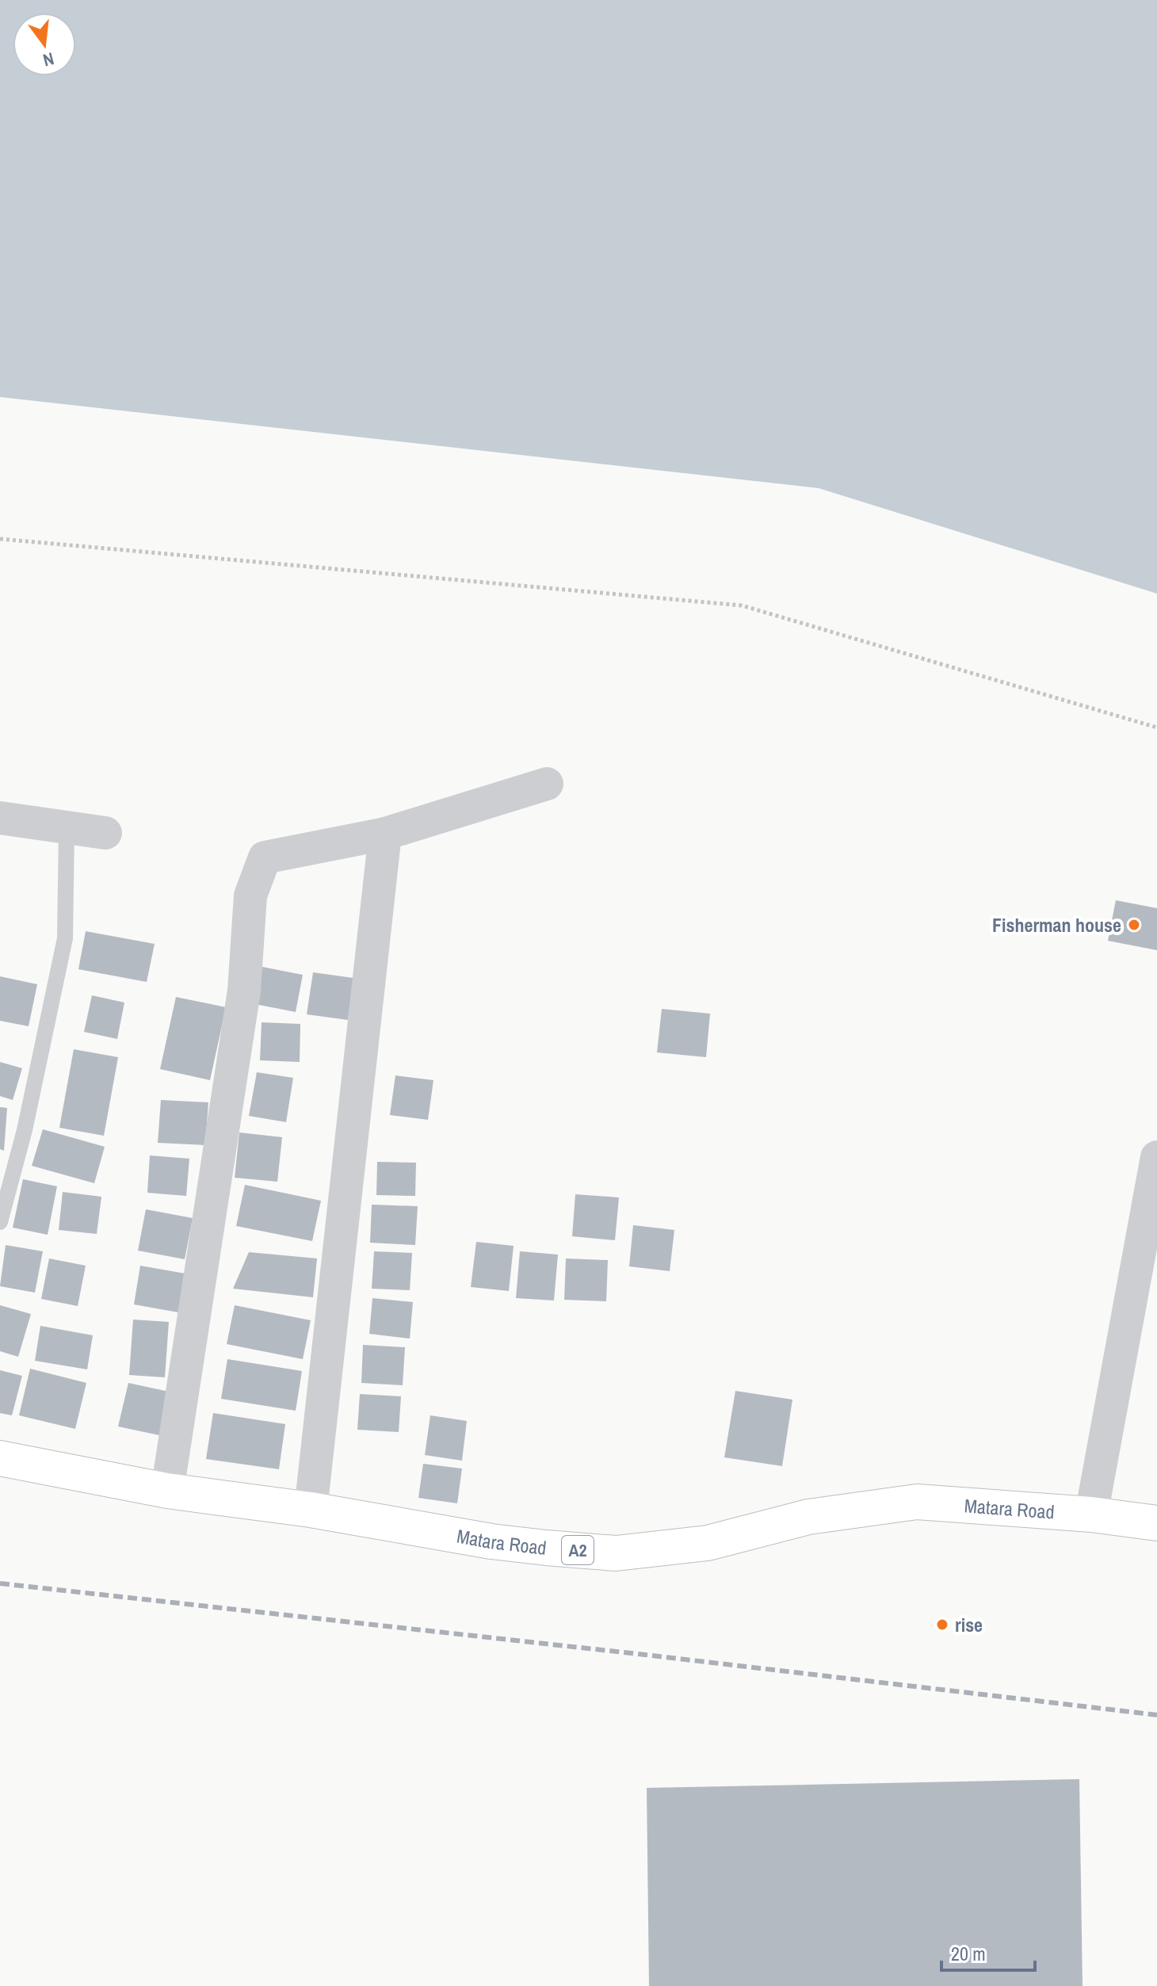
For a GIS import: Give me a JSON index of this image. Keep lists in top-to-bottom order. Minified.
{"streets":{"highway":["Matara Road","A2"]},"places":["Fisherman house","rise"],"scale_bar":"20 m","north":"bottom"}
